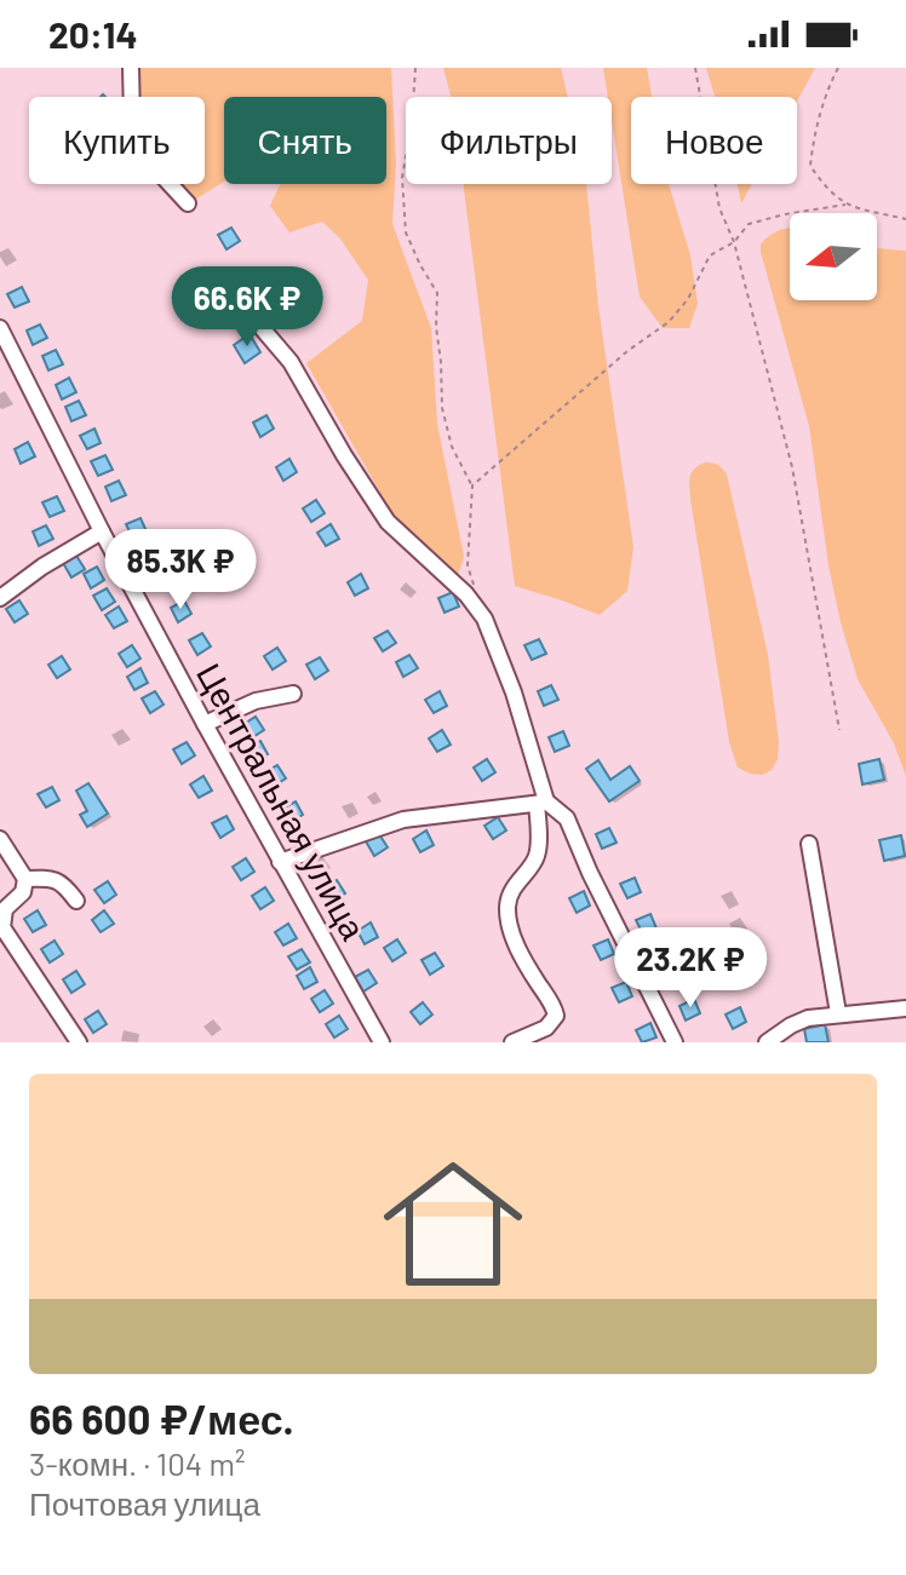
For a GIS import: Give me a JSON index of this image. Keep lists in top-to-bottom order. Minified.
{"streets":{"street":["Центральная улица"]},"north":"left","page":{"status":"20:14","chip":["Купить","Снять","Фильтры","Новое"],"price":["66.6K ₽","85.3K ₽","23.2K ₽"],"list":[{"name":"66 600 ₽/мес.","note":"3-комн. · 104 m² · Почтовая улица"}]}}
